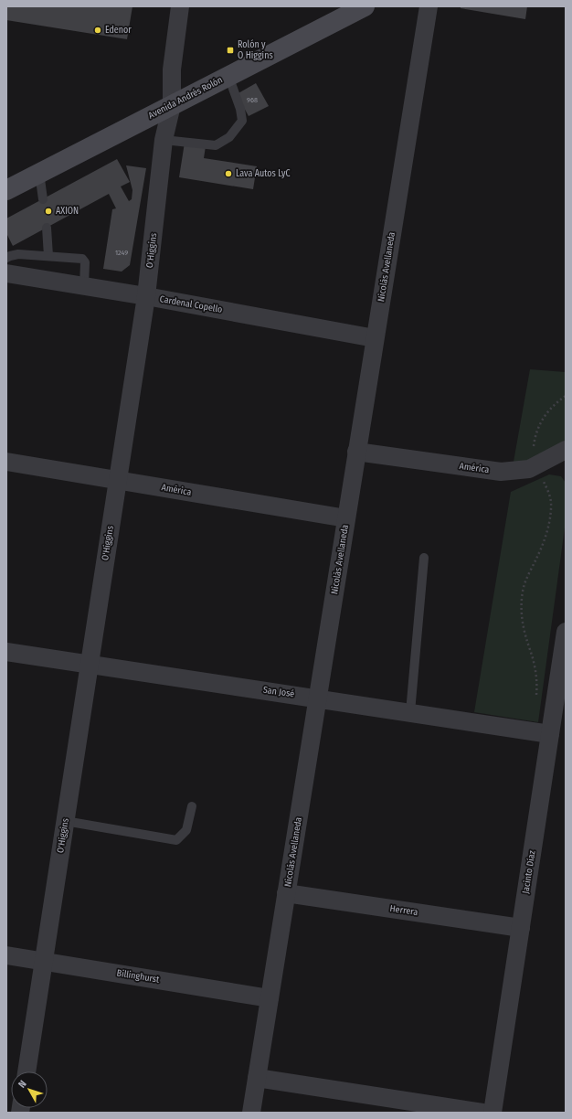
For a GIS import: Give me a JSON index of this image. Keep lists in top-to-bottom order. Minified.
{"streets":{"main road":["Avenida Andrés Rolón"],"street":["O'Higgins","Nicolás Avellaneda","Cardenal Copello","América","San José","Jacinto Díaz","Herrera","Billinghurst"]},"crossings":[["Avenida Andrés Rolón","O'Higgins"],["O'Higgins","Cardenal Copello"],["O'Higgins","América"],["O'Higgins","San José"],["O'Higgins","Billinghurst"],["Nicolás Avellaneda","Cardenal Copello"],["Nicolás Avellaneda","América"],["Nicolás Avellaneda","San José"],["Nicolás Avellaneda","Herrera"],["Nicolás Avellaneda","Billinghurst"],["San José","Jacinto Díaz"],["Jacinto Díaz","Herrera"]],"places":{"other":["Edenor","Lava Autos LyC","AXION"],"transit":["Rolón y O Higgins"]},"house_numbers":["968","1249"],"north":"top left"}
